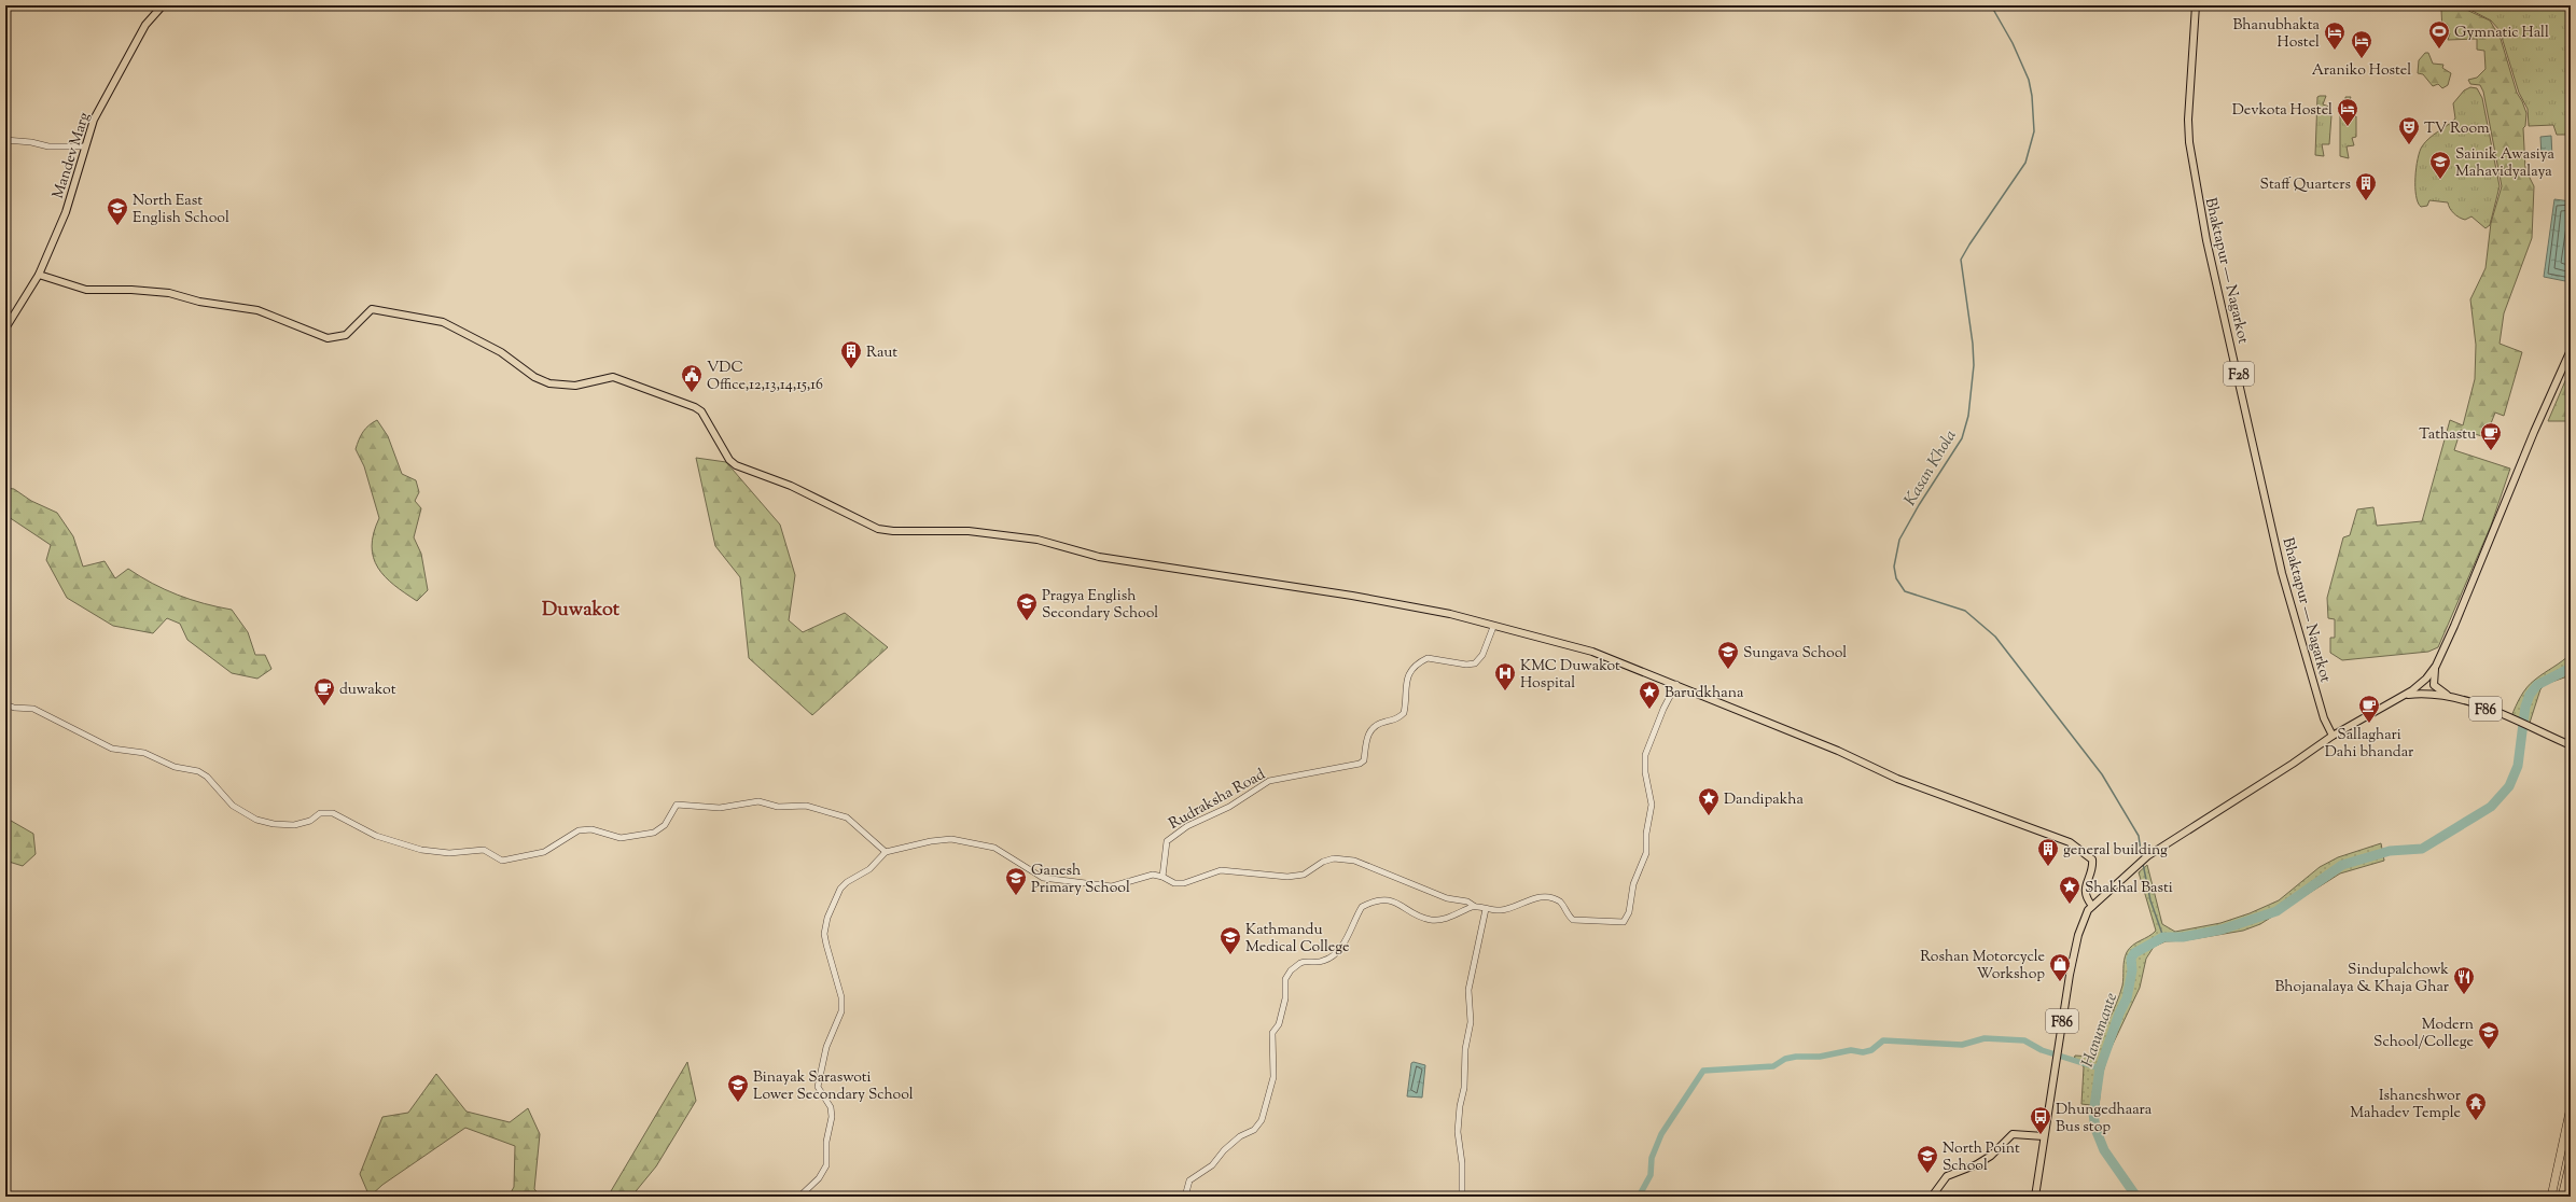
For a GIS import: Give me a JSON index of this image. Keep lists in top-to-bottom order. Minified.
{"streets":{"main road":["Mandev Marg","Bhaktapur — Nagarkot","F28","F86"],"street":["Rudraksha Road"]},"crossings":[["Bhaktapur — Nagarkot","F86"]],"districts":["Duwakot"],"water":["Kasan Khola","Hanumante"],"places":{"sports":["Gymnatic Hall"],"hotel":["Bhanubhakta Hostel","Araniko Hostel","Devkota Hostel"],"theatre":["TV Room"],"school or university":["Sainik Awasiya Mahavidyalaya","North East English School","Pragya English Secondary School","Sungava School","Ganesh Primary School","Kathmandu Medical College","Modern School/College","Binayak Saraswoti Lower Secondary School","North Point School"],"building":["Staff Quarters","Raut","general building"],"public building":["VDC Office,12,13,14,15,16"],"cafe":["Tathastu","duwakot","Sallaghari Dahi bhandar"],"hospital":["KMC Duwakot Hospital"],"place":["Barudkhana","Dandipakha","Shakhal Basti"],"shop":["Roshan Motorcycle Workshop"],"restaurant":["Sindupalchowk Bhojanalaya & Khaja Ghar"],"temple":["Ishaneshwor Mahadev Temple"],"bus stop":["Dhungedhaara Bus stop"]}}
